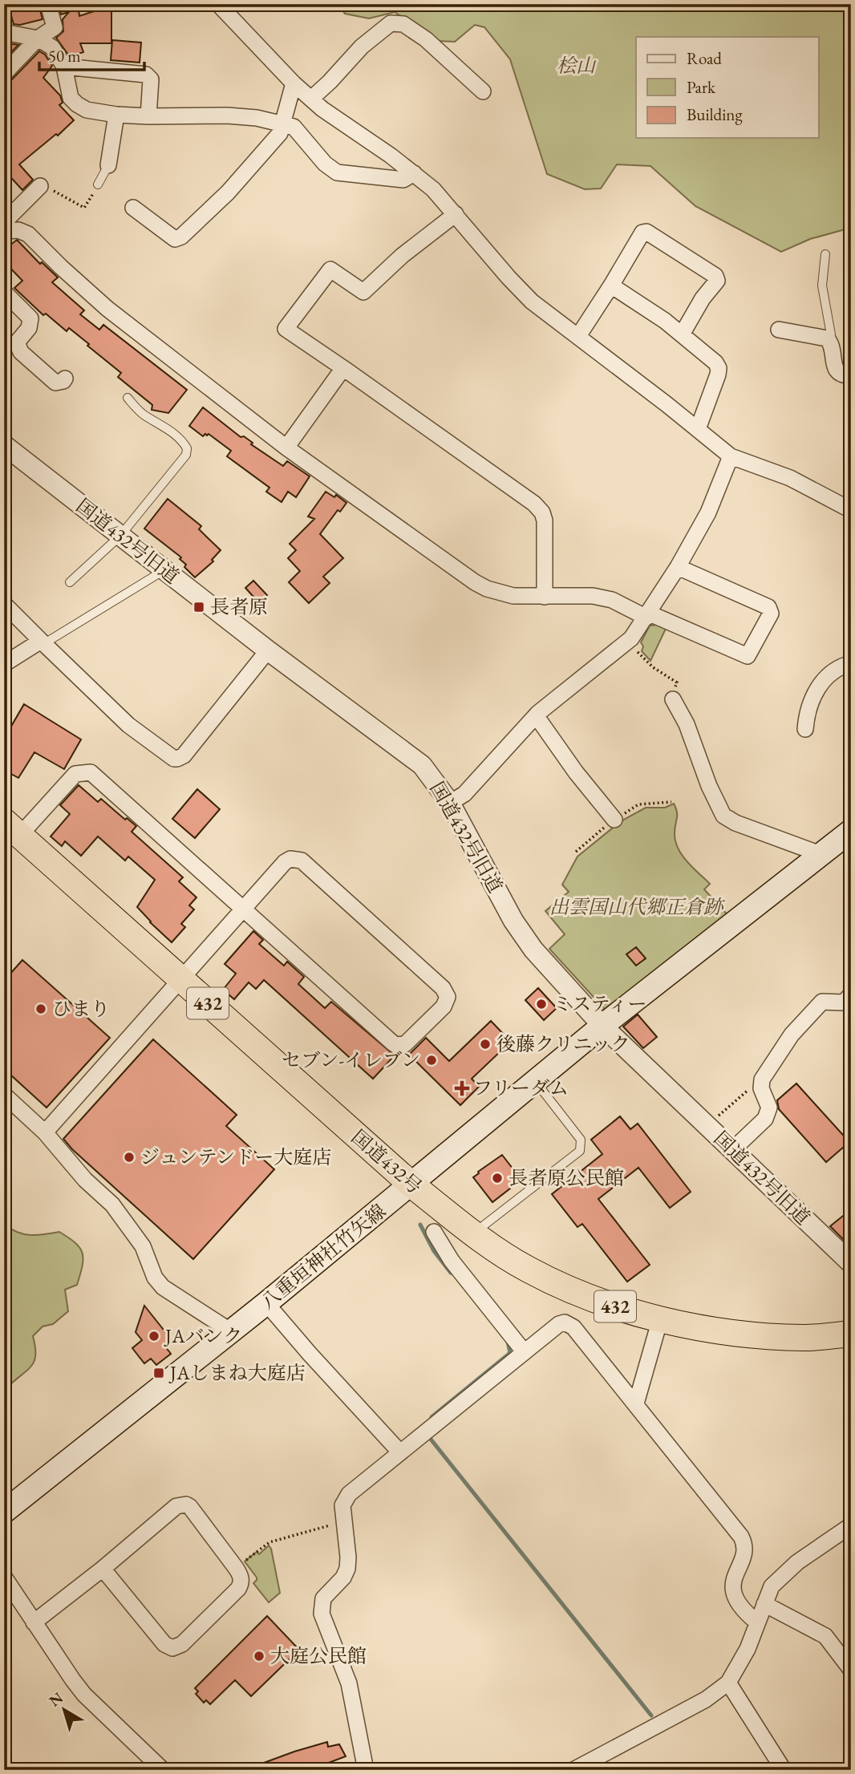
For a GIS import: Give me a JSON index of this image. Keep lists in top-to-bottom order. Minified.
{"streets":{"highway":["432","国道432号"],"main road":["八重垣神社竹矢線"],"street":["国道432号旧道"]},"crossings":[["国道432号旧道","八重垣神社竹矢線"],["国道432号","八重垣神社竹矢線"]],"parks":["桧山","出雲国山代郷正倉跡"],"places":{"transit":["長者原","JAしまね大庭店"],"other":["ミスティー","ひまり","後藤クリニック","セブン-イレブン","ジュンテンドー大庭店","長者原公民館","JAバンク","大庭公民館"],"health":["フリーダム"]},"legend":["Road","Park","Building"],"scale_bar":"50 m","north":"top left"}
